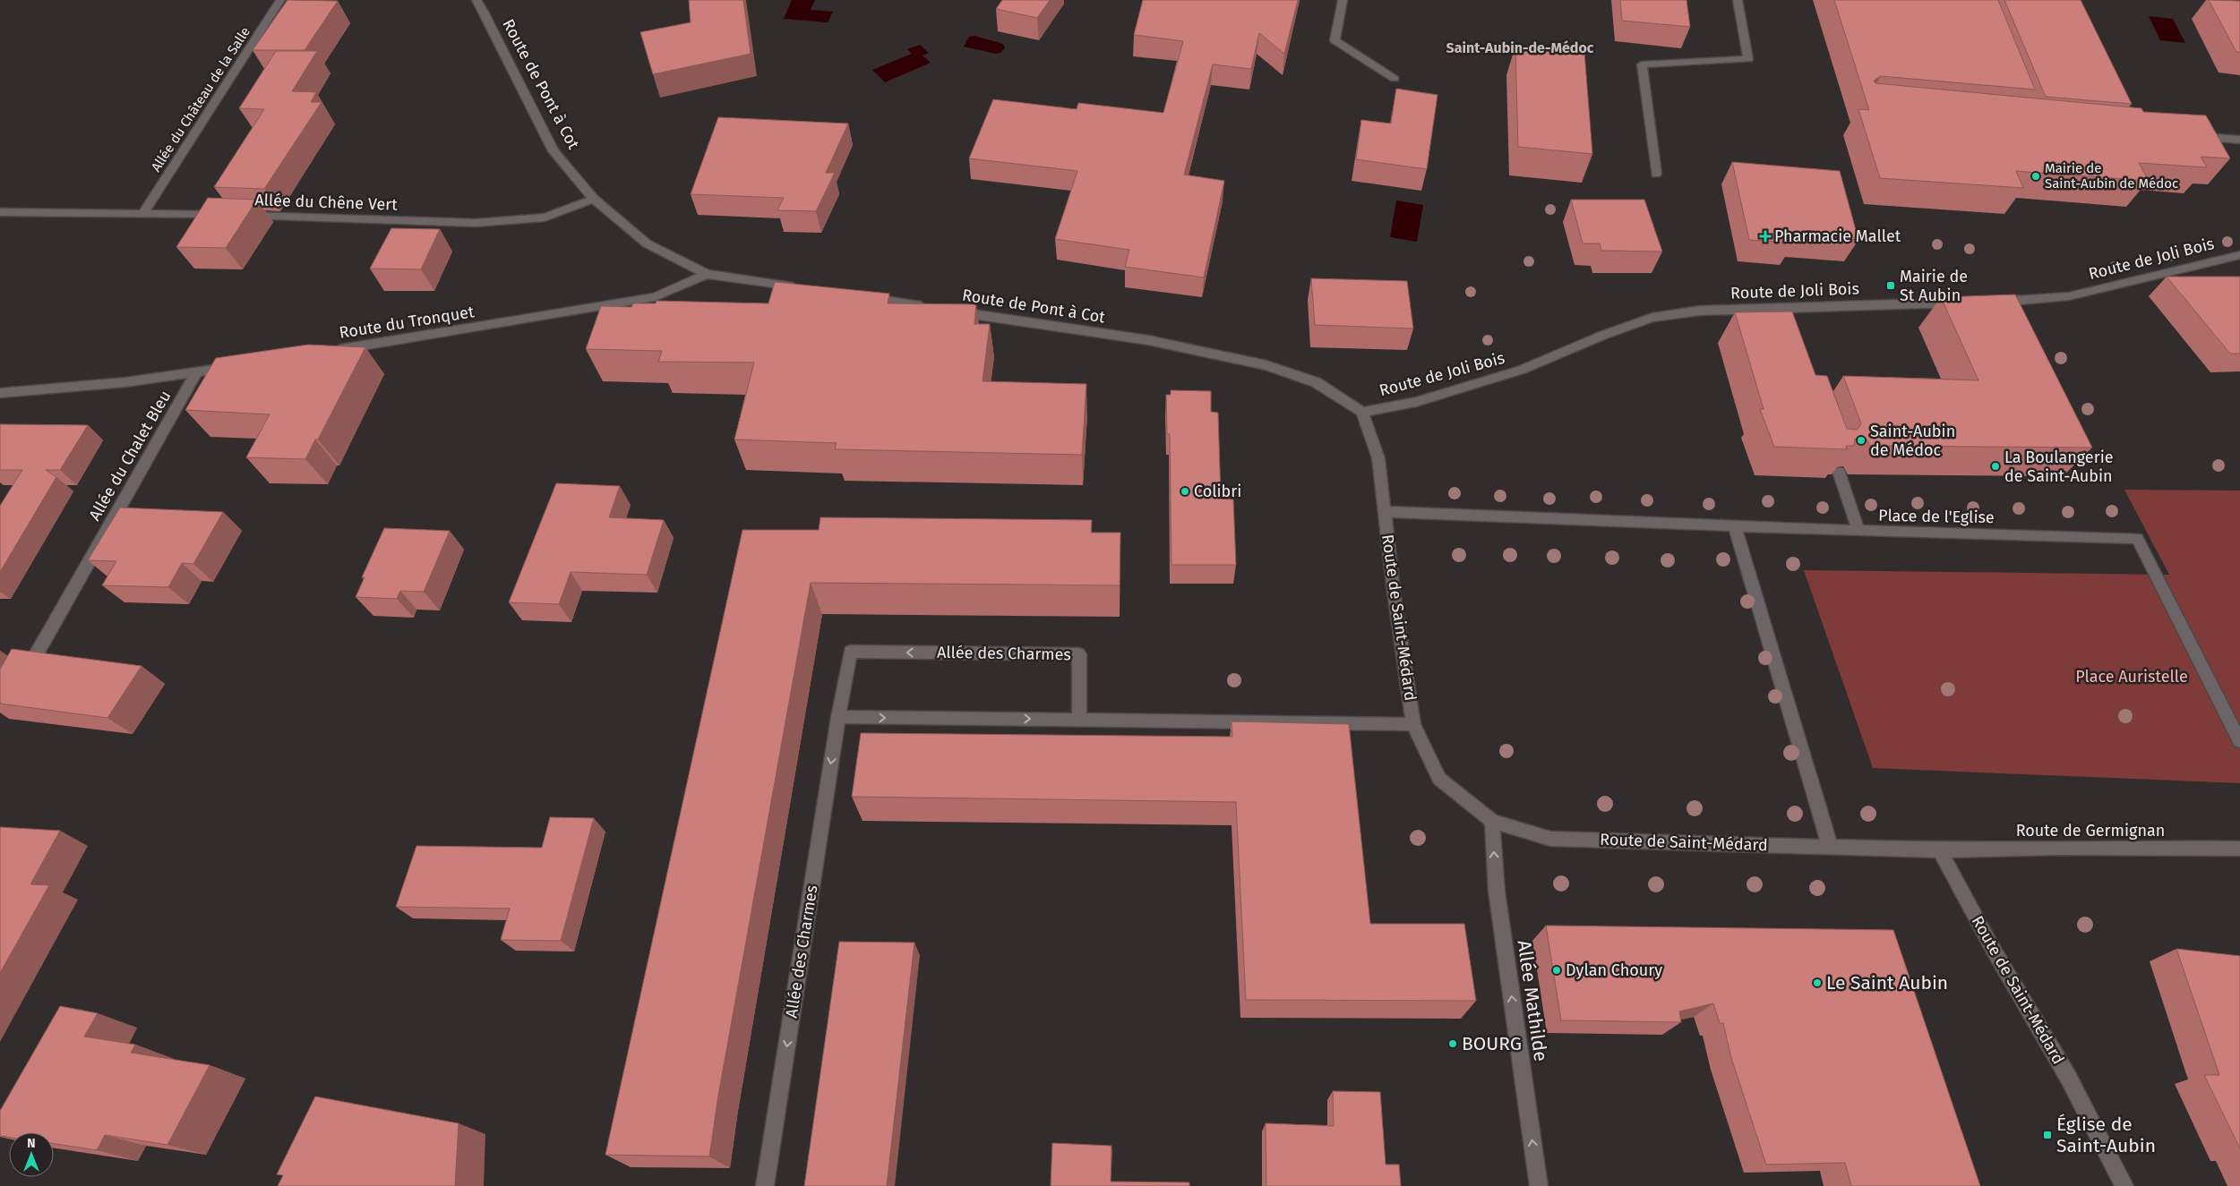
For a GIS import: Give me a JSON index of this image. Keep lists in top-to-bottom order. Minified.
{"streets":{"street":["Route de Pont à Cot","Allée du Château de la Salle","Allée du Chêne Vert","Route de Joli Bois","Route du Tronquet","Allée du Chalet Bleu","Place de l'Eglise","Route de Saint-Médard","Allée des Charmes","Route de Germignan","Allée Mathilde"]},"crossings":[["Route de Pont à Cot","Allée du Chêne Vert"],["Route de Pont à Cot","Route de Joli Bois"],["Route de Pont à Cot","Route du Tronquet"],["Route de Pont à Cot","Route de Saint-Médard"],["Route de Joli Bois","Route de Saint-Médard"],["Place de l'Eglise","Route de Saint-Médard"],["Route de Saint-Médard","Route de Germignan"],["Route de Saint-Médard","Allée Mathilde"]],"one_way":["Allée Mathilde"],"districts":["Saint-Aubin-de-Médoc"],"parks":["Place Auristelle"],"places":{"other":["Mairie de Saint-Aubin de Médoc","Saint-Aubin de Médoc","La Boulangerie de Saint-Aubin","Colibri","Dylan Choury","Le Saint Aubin","BOURG"],"health":["Pharmacie Mallet"],"transit":["Mairie de St Aubin","Église de Saint-Aubin"]},"north":"top"}
